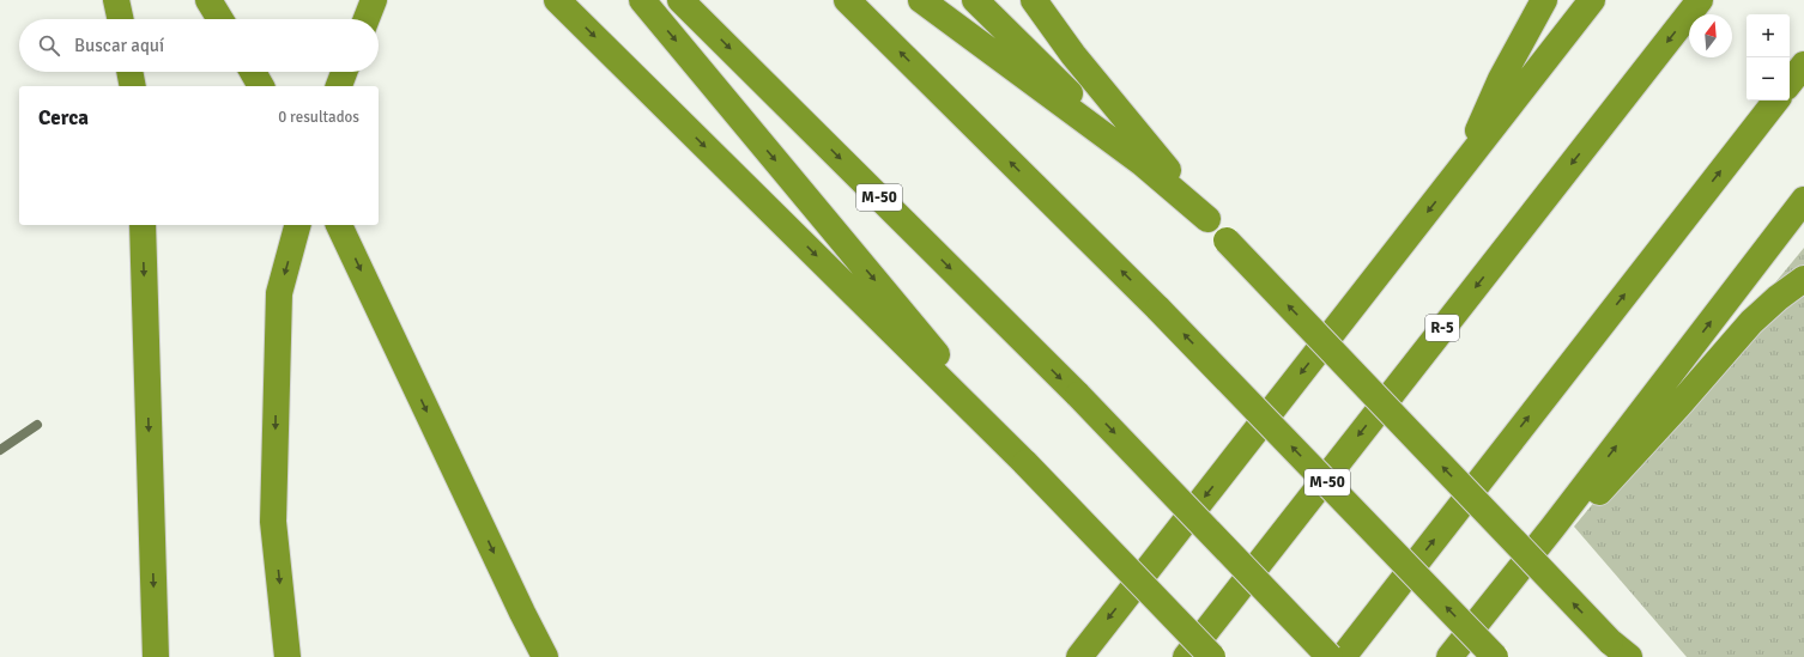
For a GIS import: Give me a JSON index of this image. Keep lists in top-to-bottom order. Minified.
{"streets":{"highway":["M-50","R-5"]},"north":"top","page":{"map_buttons":["+","−"],"search":"Buscar aquí","heading":["Cerca","0 resultados"]}}
